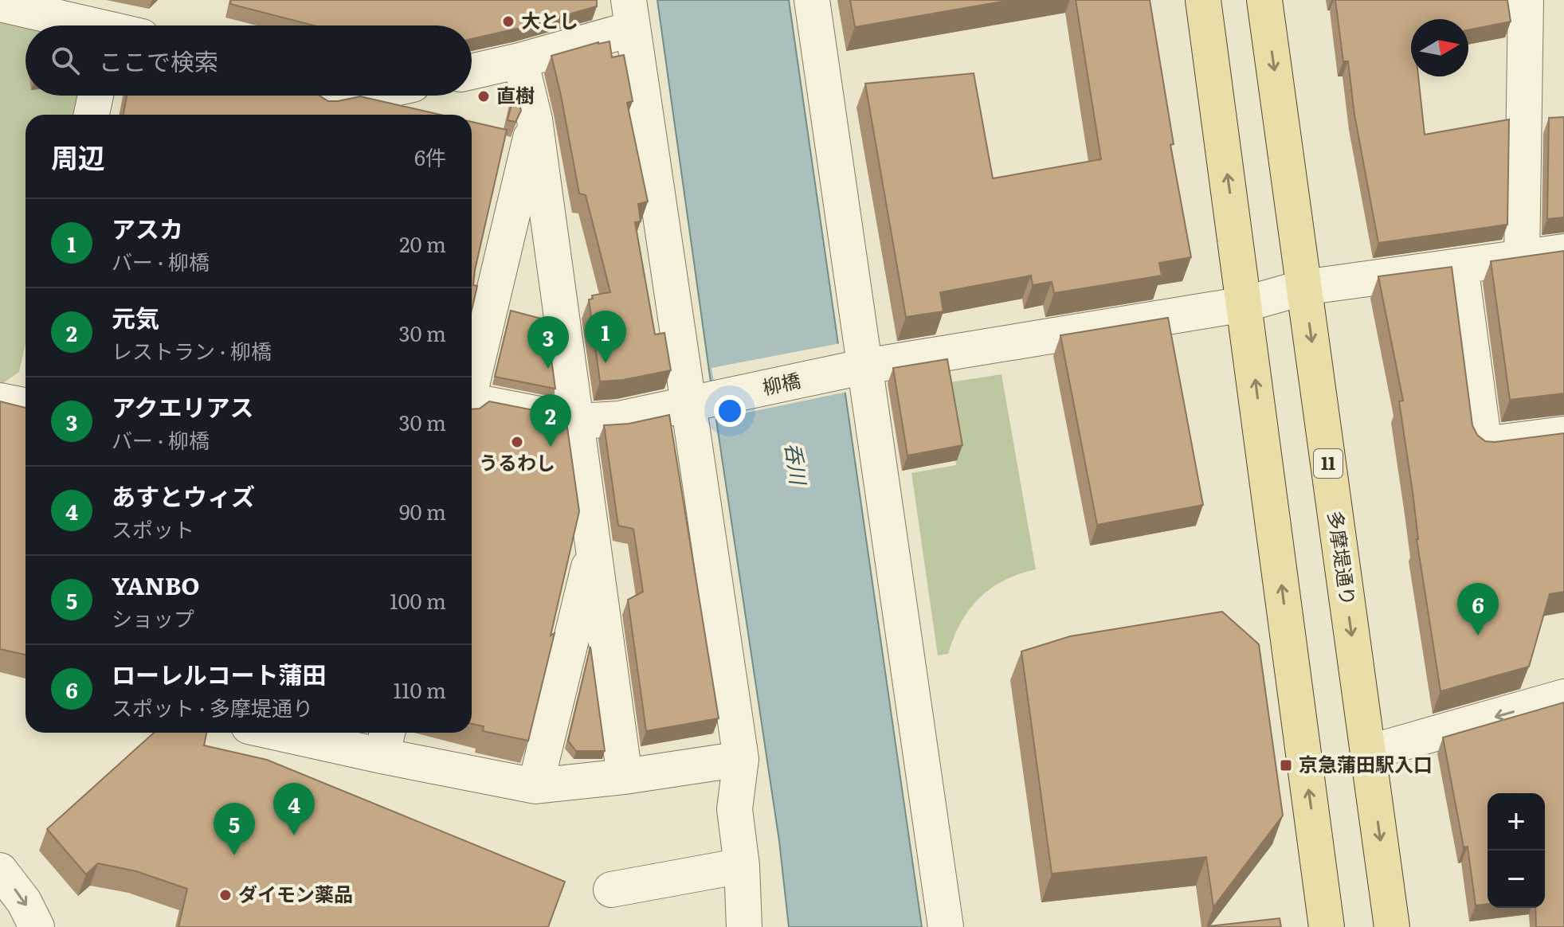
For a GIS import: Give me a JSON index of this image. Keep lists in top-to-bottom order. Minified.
{"streets":{"main road":["11","多摩堤通り"],"street":["柳橋"]},"crossings":[["柳橋","多摩堤通り"]],"water":["呑川"],"places":{"other":["大とし","直樹","うるわし","ダイモン薬品"],"transit":["京急蒲田駅入口"]},"north":"right","page":{"search":"ここで検索","heading":["周辺","6件"],"list":[{"mark":"1","name":"アスカ","note":"バー · 柳橋","value":"20 m"},{"mark":"2","name":"元気","note":"レストラン · 柳橋","value":"30 m"},{"mark":"3","name":"アクエリアス","note":"バー · 柳橋","value":"30 m"},{"mark":"4","name":"あすとウィズ","note":"スポット","value":"90 m"},{"mark":"5","name":"YANBO","note":"ショップ","value":"100 m"},{"mark":"6","name":"ローレルコート蒲田","note":"スポット · 多摩堤通り","value":"110 m"}],"pins":["1","3","2","6","4","5"],"map_buttons":["+","−"]}}
